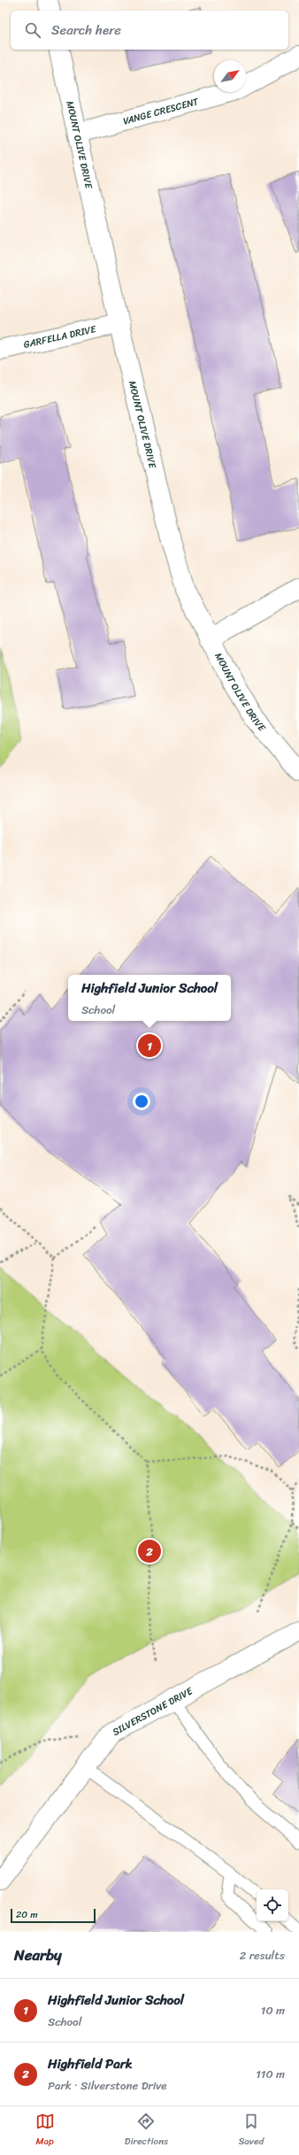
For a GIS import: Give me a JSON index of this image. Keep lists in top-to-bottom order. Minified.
{"streets":{"street":["VANGE CRESCENT","MOUNT OLIVE DRIVE","GARFELLA DRIVE","SILVERSTONE DRIVE"]},"crossings":[["VANGE CRESCENT","MOUNT OLIVE DRIVE"],["MOUNT OLIVE DRIVE","GARFELLA DRIVE"]],"scale_bar":"20 m","north":"top right","page":{"search":"Search here","popup":["Highfield Junior School","School"],"pins":["1","2"],"scale":"20 m","heading":["Nearby","2 results"],"list":[{"mark":"1","name":"Highfield Junior School","note":"School","value":"10 m"},{"mark":"2","name":"Highfield Park","note":"Park · Silverstone Drive","value":"110 m"}],"nav":["Map","Directions","Saved"]}}
